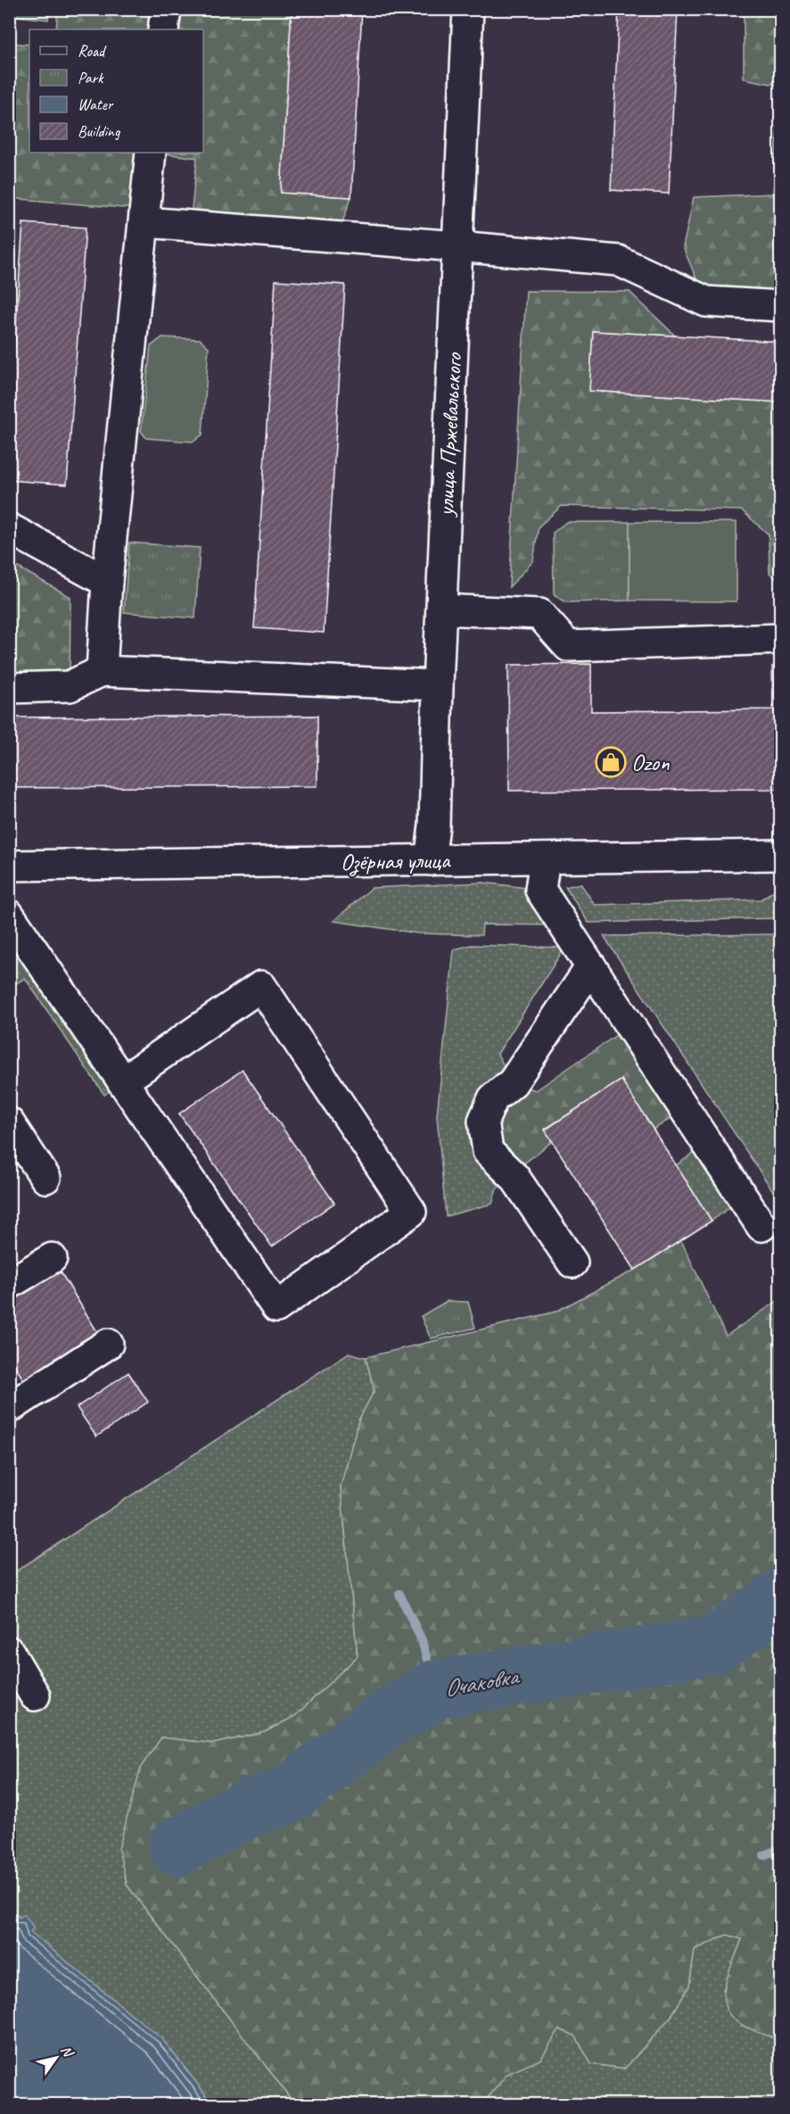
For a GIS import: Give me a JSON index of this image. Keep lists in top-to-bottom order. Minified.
{"streets":{"street":["улица Пржевальского","Озёрная улица"]},"crossings":[["улица Пржевальского","Озёрная улица"]],"water":["Очаковка"],"places":{"shop":["Ozon"]},"legend":["Road","Park","Water","Building"],"north":"top right"}
